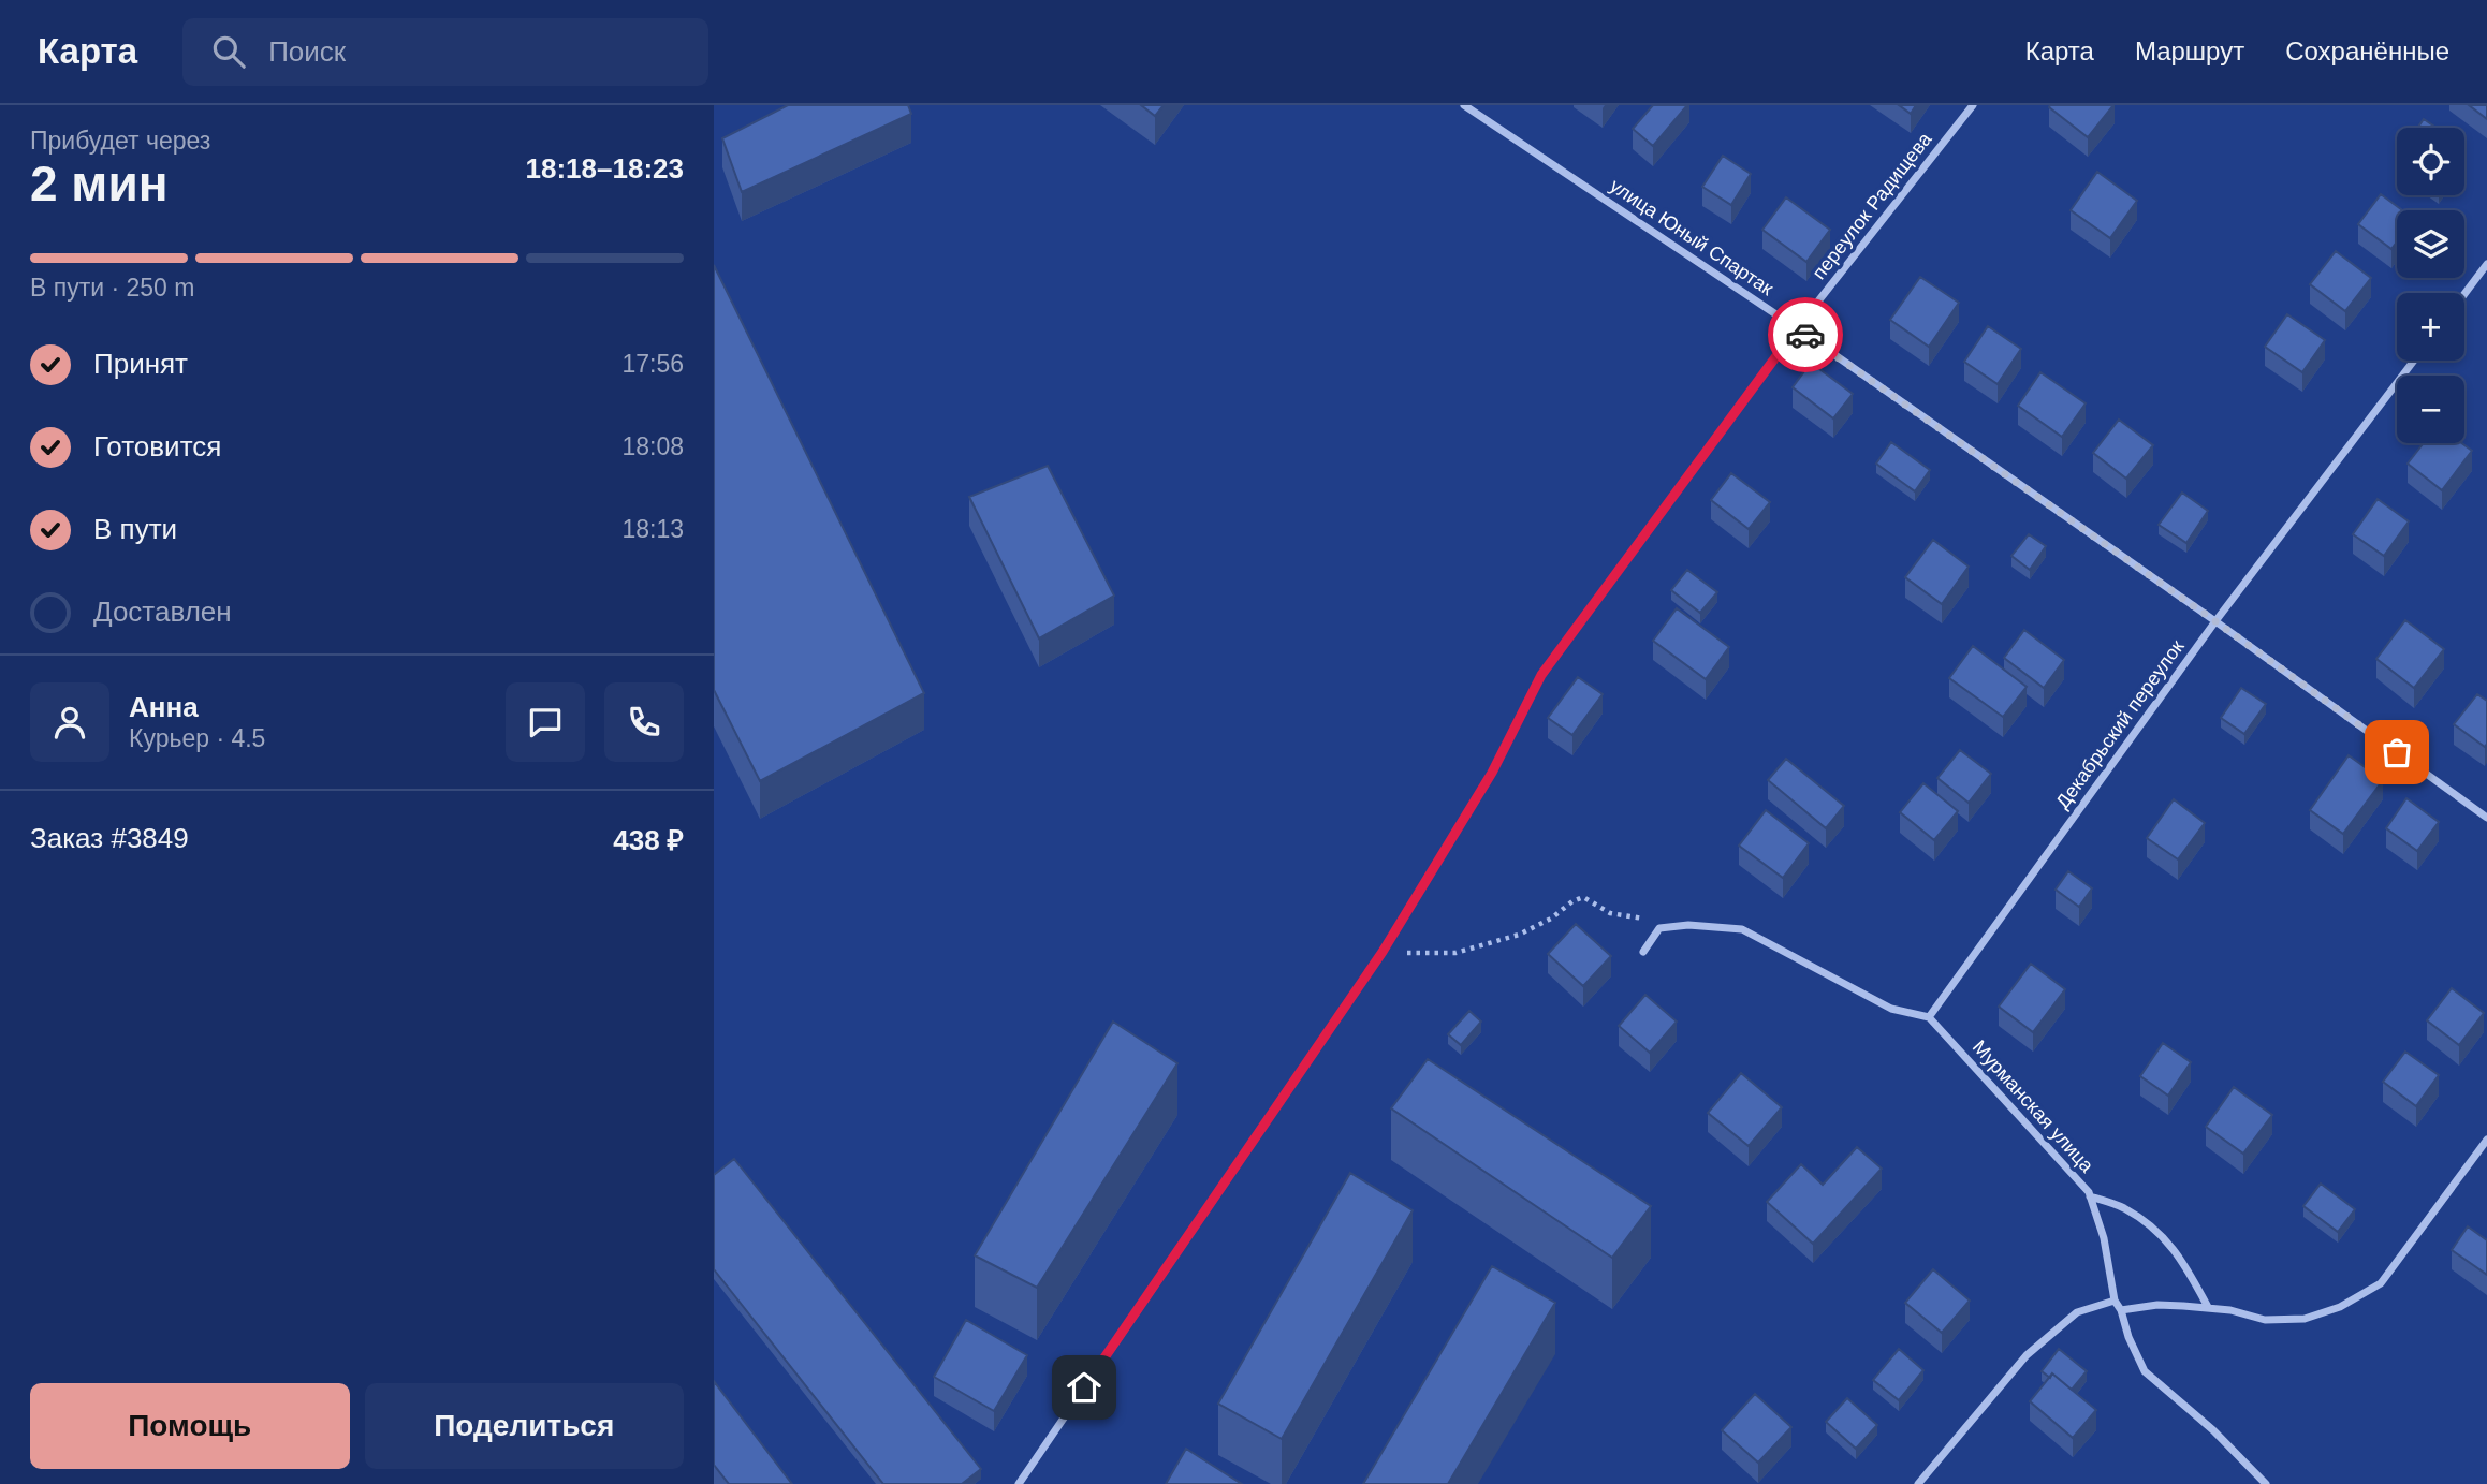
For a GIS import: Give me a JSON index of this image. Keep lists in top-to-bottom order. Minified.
{"streets":{"street":["переулок Радищева","улица Юный Спартак","Декабрьский переулок","Мурманская улица"]},"crossings":[["переулок Радищева","улица Юный Спартак"],["улица Юный Спартак","Декабрьский переулок"],["Декабрьский переулок","Мурманская улица"]],"page":{"header":"Карта","search":"Поиск","nav":["Карта","Маршрут","Сохранённые"],"heading":["2 мин","Прибудет через","18:18–18:23"],"panel":["Анна","Курьер · 4.5","Заказ #3849","438 ₽"],"map_buttons":["+","−"],"bar":"В пути · 250 m","list":[["Принят","17:56"],["Готовится","18:08"],["В пути","18:13"],"Доставлен"],"buttons":["Помощь","Поделиться"]}}
